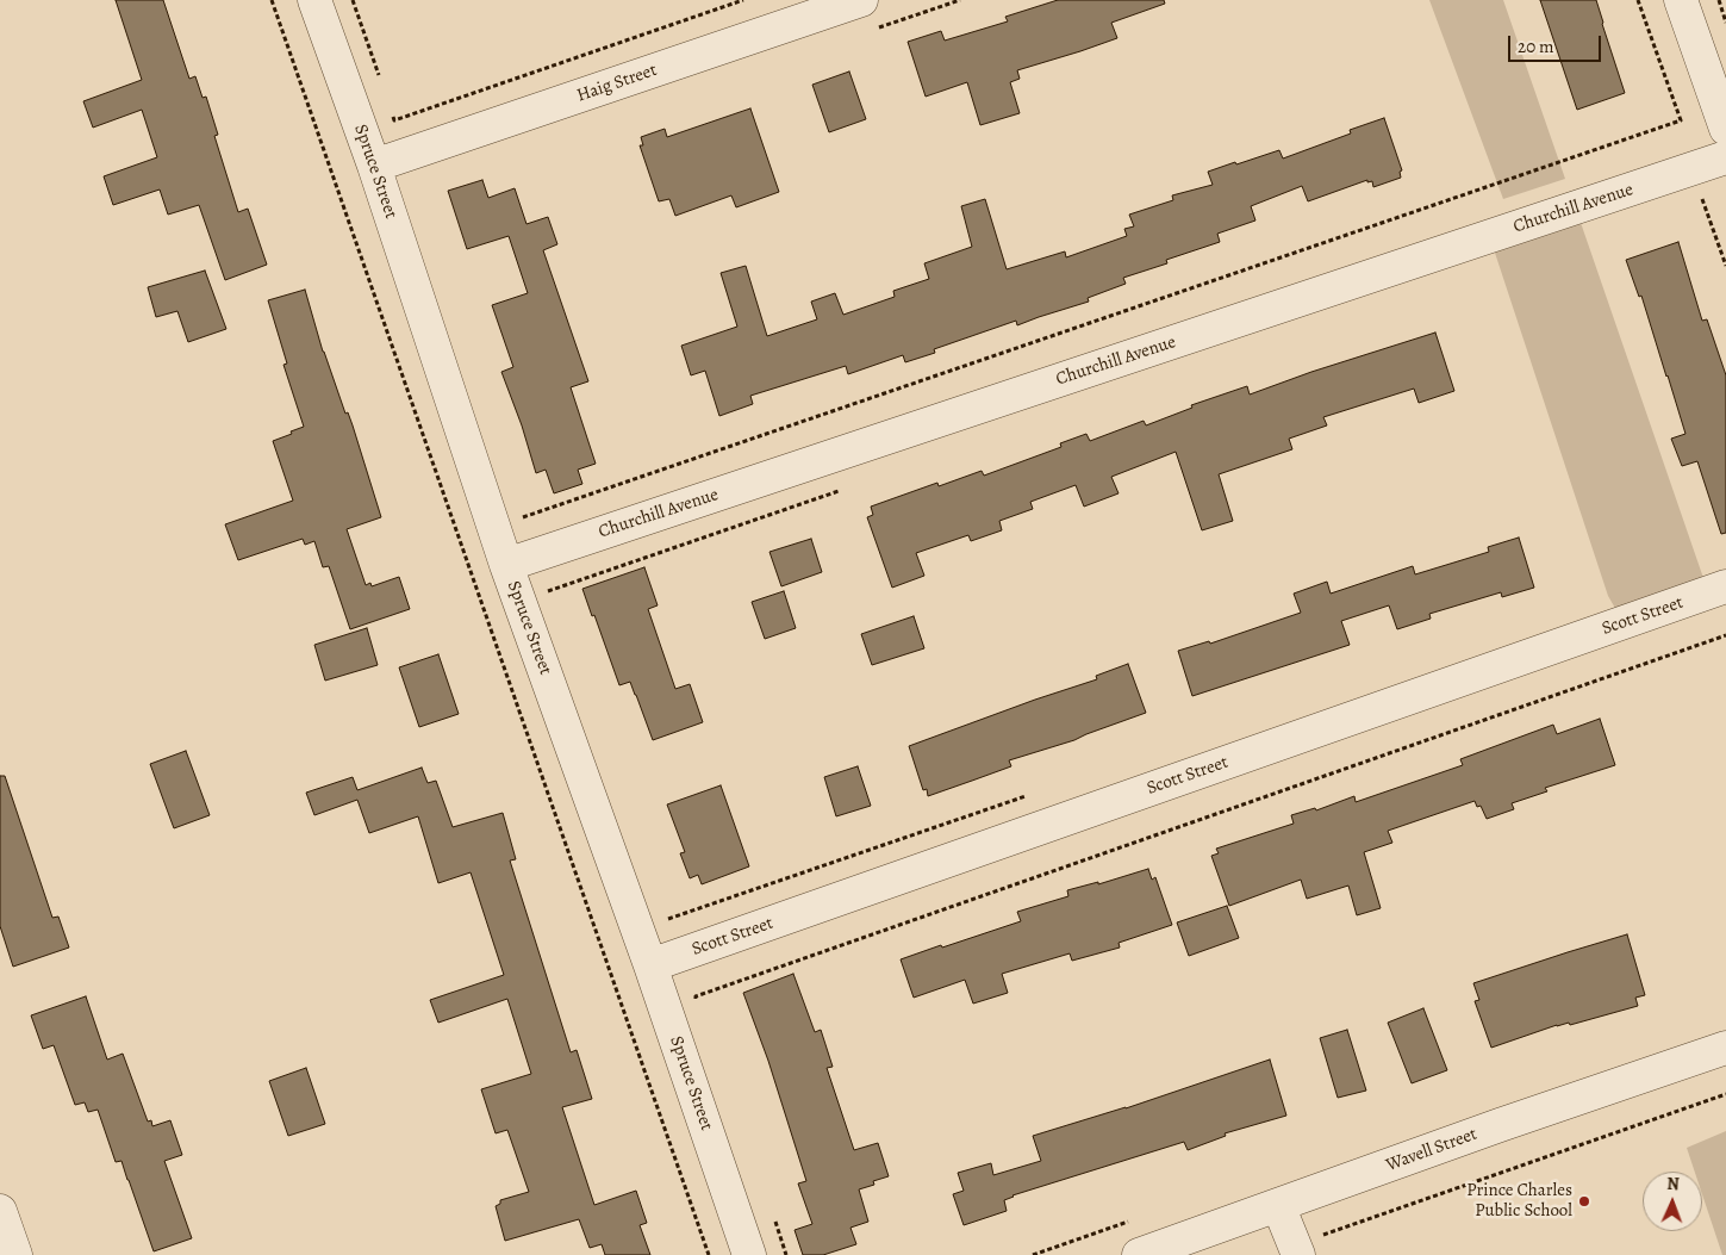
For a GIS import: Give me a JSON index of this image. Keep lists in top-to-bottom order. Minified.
{"streets":{"street":["Haig Street","Spruce Street","Churchill Avenue","Scott Street","Wavell Street"]},"crossings":[["Haig Street","Spruce Street"],["Spruce Street","Churchill Avenue"],["Spruce Street","Scott Street"]],"places":["Prince Charles Public School"],"scale_bar":"20 m","north":"top"}
